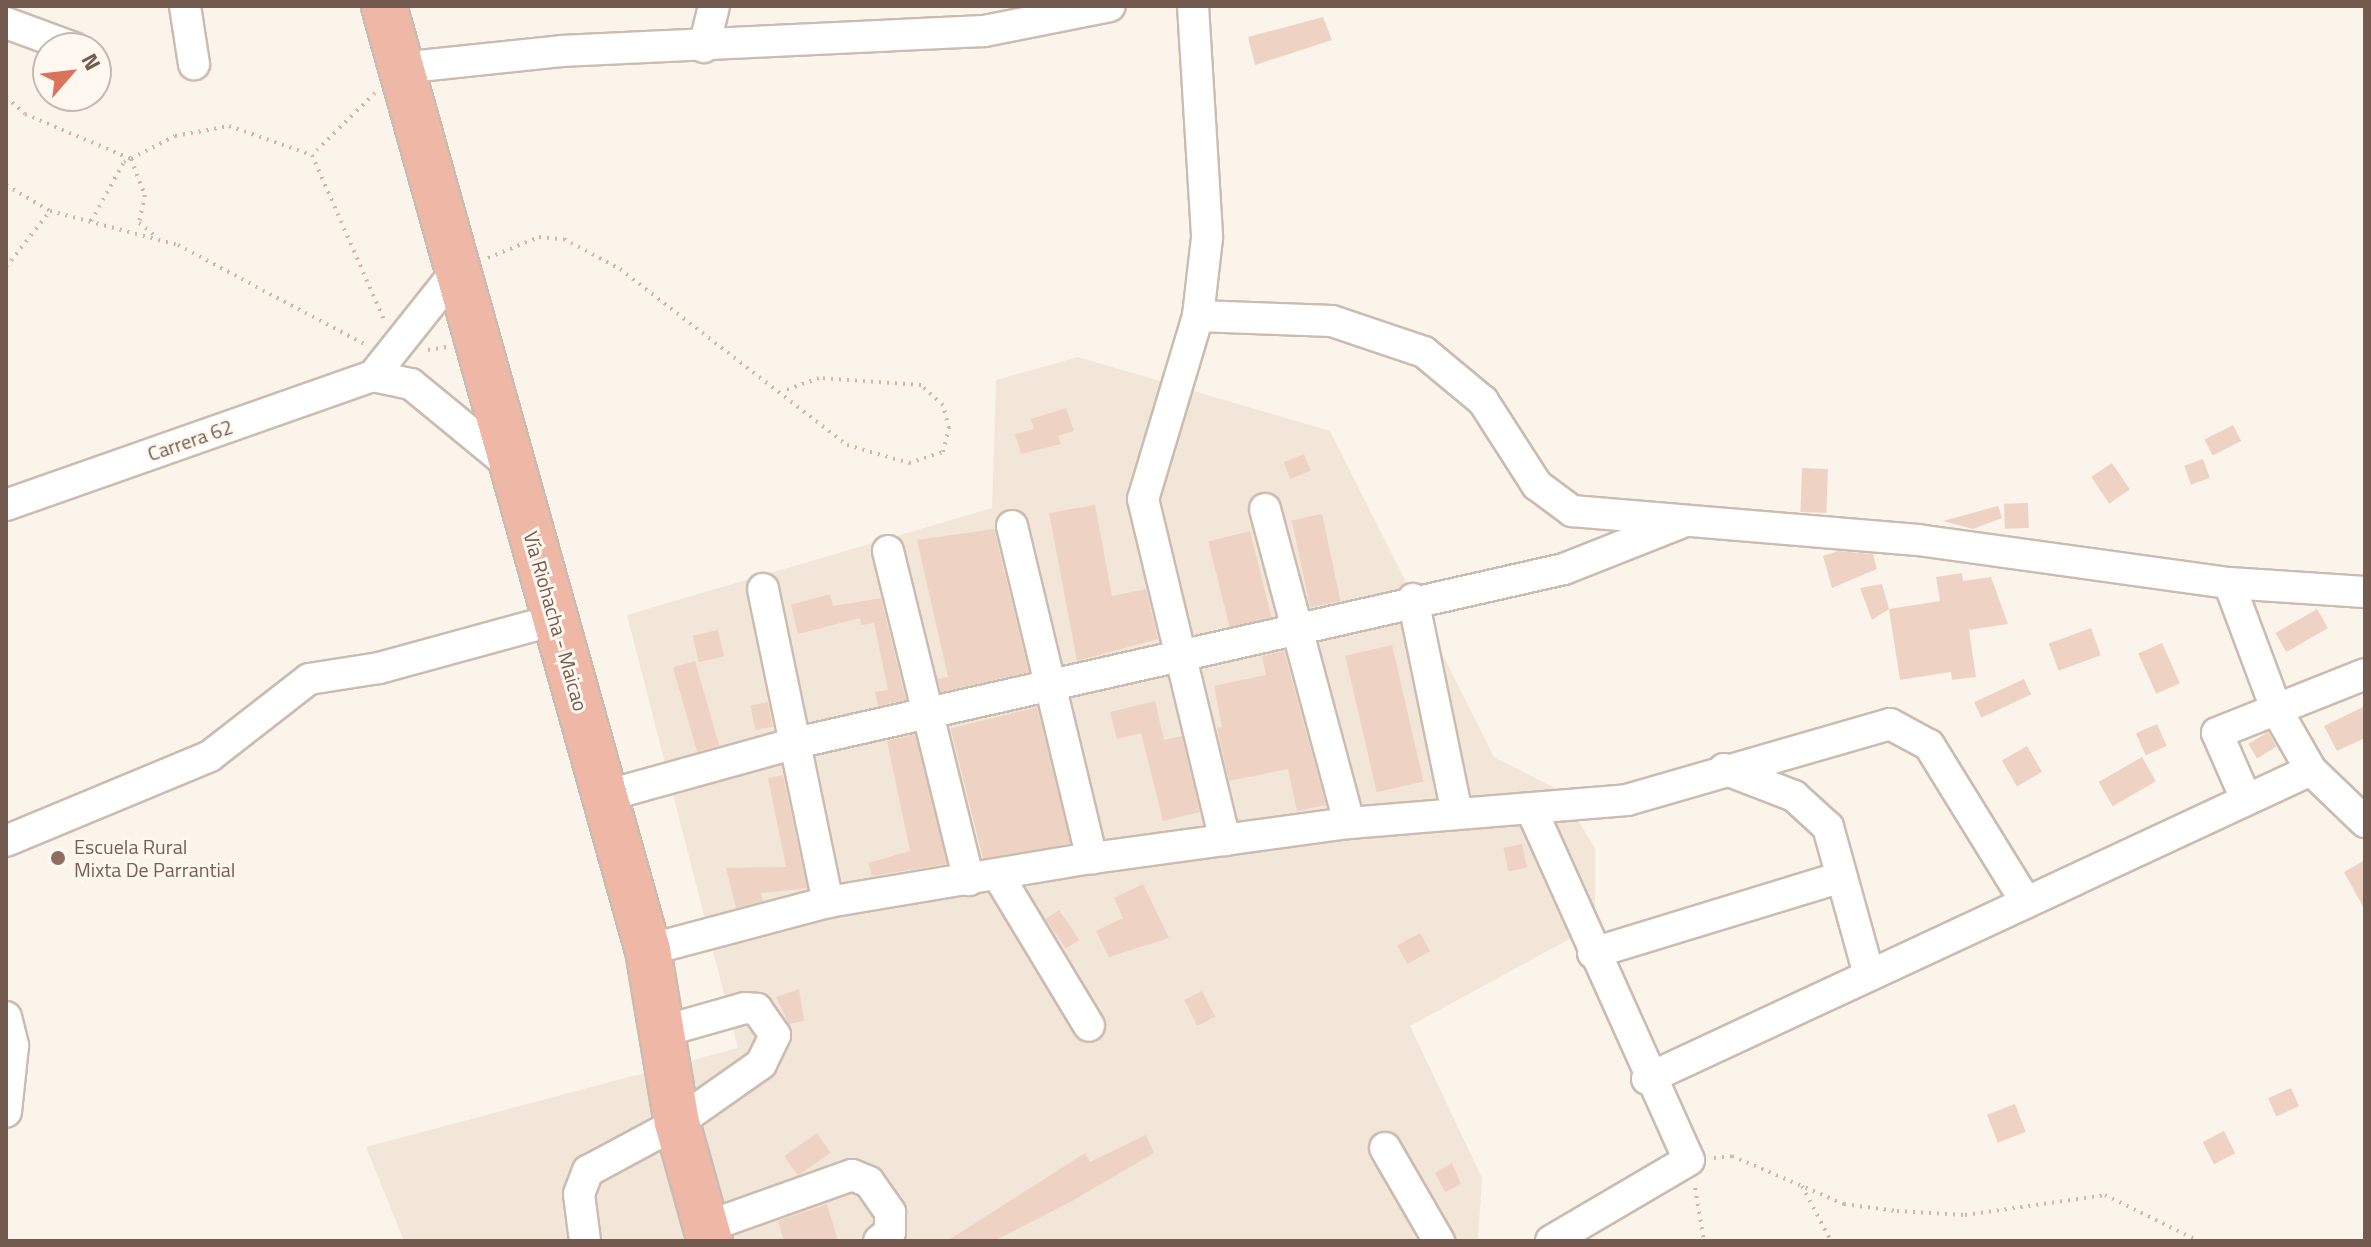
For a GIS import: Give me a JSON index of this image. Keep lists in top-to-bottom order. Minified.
{"streets":{"highway":["Vía Riohacha - Maicao"],"street":["Carrera 62"]},"places":["Escuela Rural Mixta De Parrantial"],"north":"top right"}
